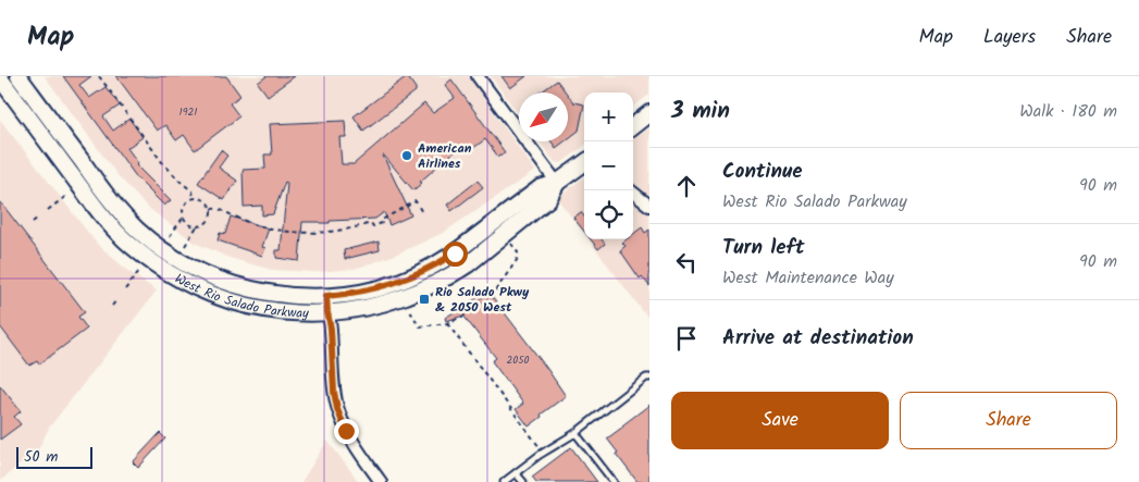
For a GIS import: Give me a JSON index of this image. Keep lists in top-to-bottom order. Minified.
{"streets":{"main road":["West Rio Salado Parkway"]},"places":{"other":["American Airlines"],"transit":["Rio Salado Pkwy & 2050 West"]},"house_numbers":["1921","2050"],"scale_bar":"50 m","north":"bottom left","page":{"header":"Map","nav":["Map","Layers","Share"],"heading":["3 min","Walk · 180 m"],"map_buttons":["+","−"],"list":[["Continue","West Rio Salado Parkway","90 m"],["Turn left","West Maintenance Way","90 m"],"Arrive at destination"],"buttons":["Save","Share"],"scale":"50 m"}}
